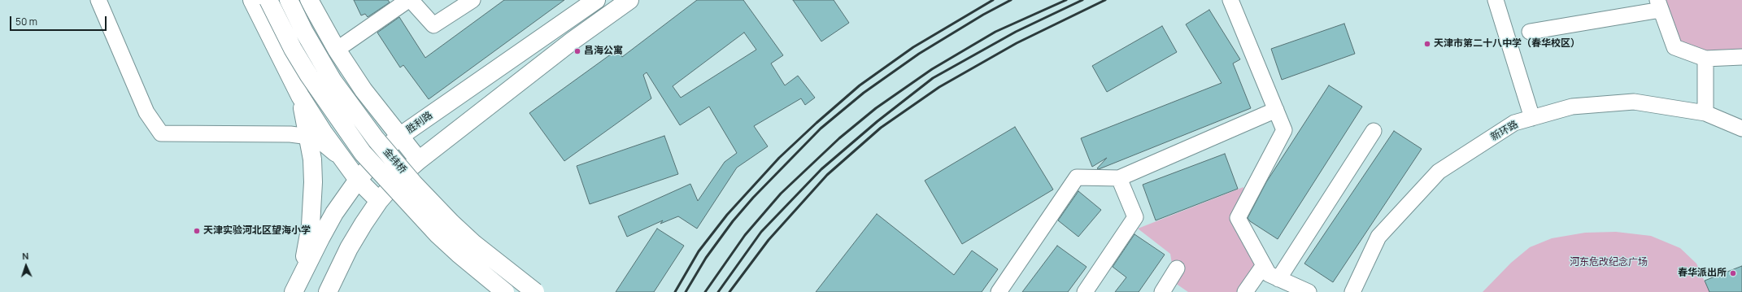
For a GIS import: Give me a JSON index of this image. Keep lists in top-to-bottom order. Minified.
{"streets":{"main road":["胜利路","金纬桥"],"street":["新环路"]},"parks":["河东危改纪念广场"],"places":["天津市第二十八中学（春华校区）","昌海公寓","天津实验河北区望海小学","春华派出所"],"scale_bar":"50 m","north":"top"}
